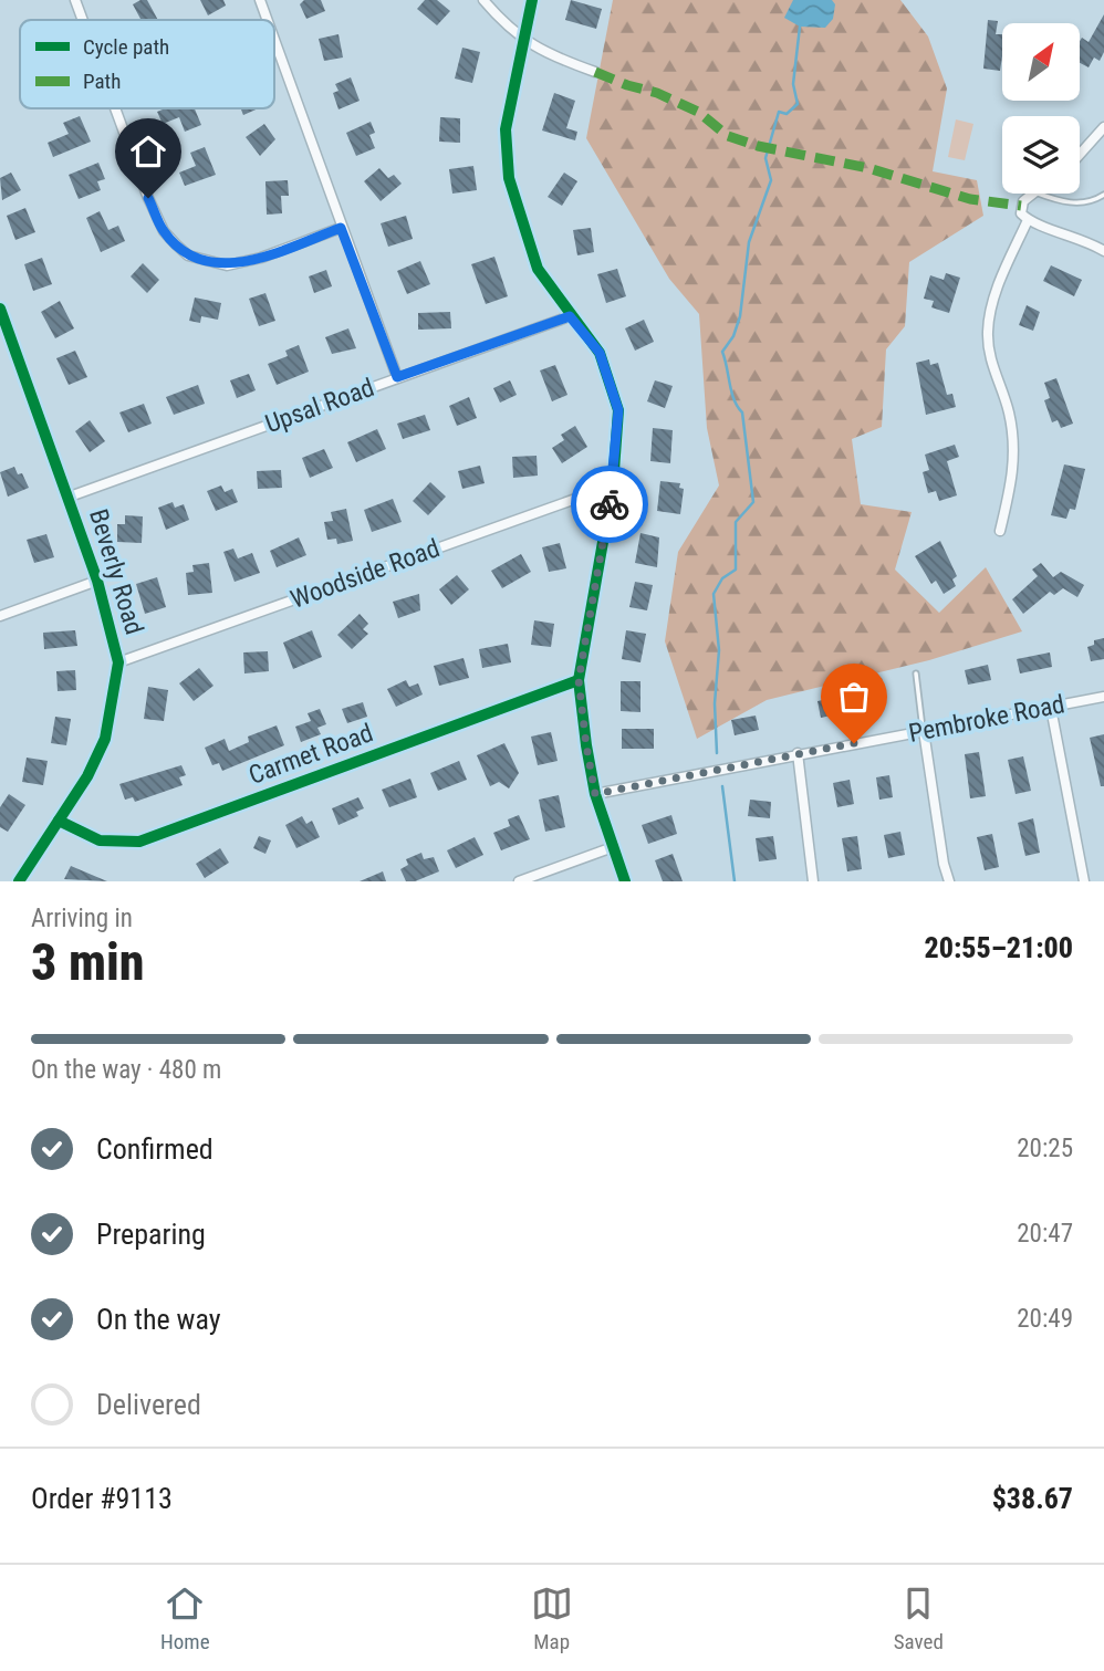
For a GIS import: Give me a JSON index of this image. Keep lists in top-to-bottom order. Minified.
{"streets":{"street":["Upsal Road","Beverly Road","Woodside Road","Pembroke Road","Carmet Road"]},"crossings":[["Upsal Road","Beverly Road"],["Beverly Road","Woodside Road"],["Beverly Road","Carmet Road"]],"legend":["Cycle path","Path"],"north":"top right","page":{"heading":["3 min","Arriving in","20:55–21:00"],"panel":["Order #9113","$38.67"],"bar":"On the way · 480 m","list":[["Confirmed","20:25"],["Preparing","20:47"],["On the way","20:49"],"Delivered"],"tabs":["Home","Map","Saved"]}}
